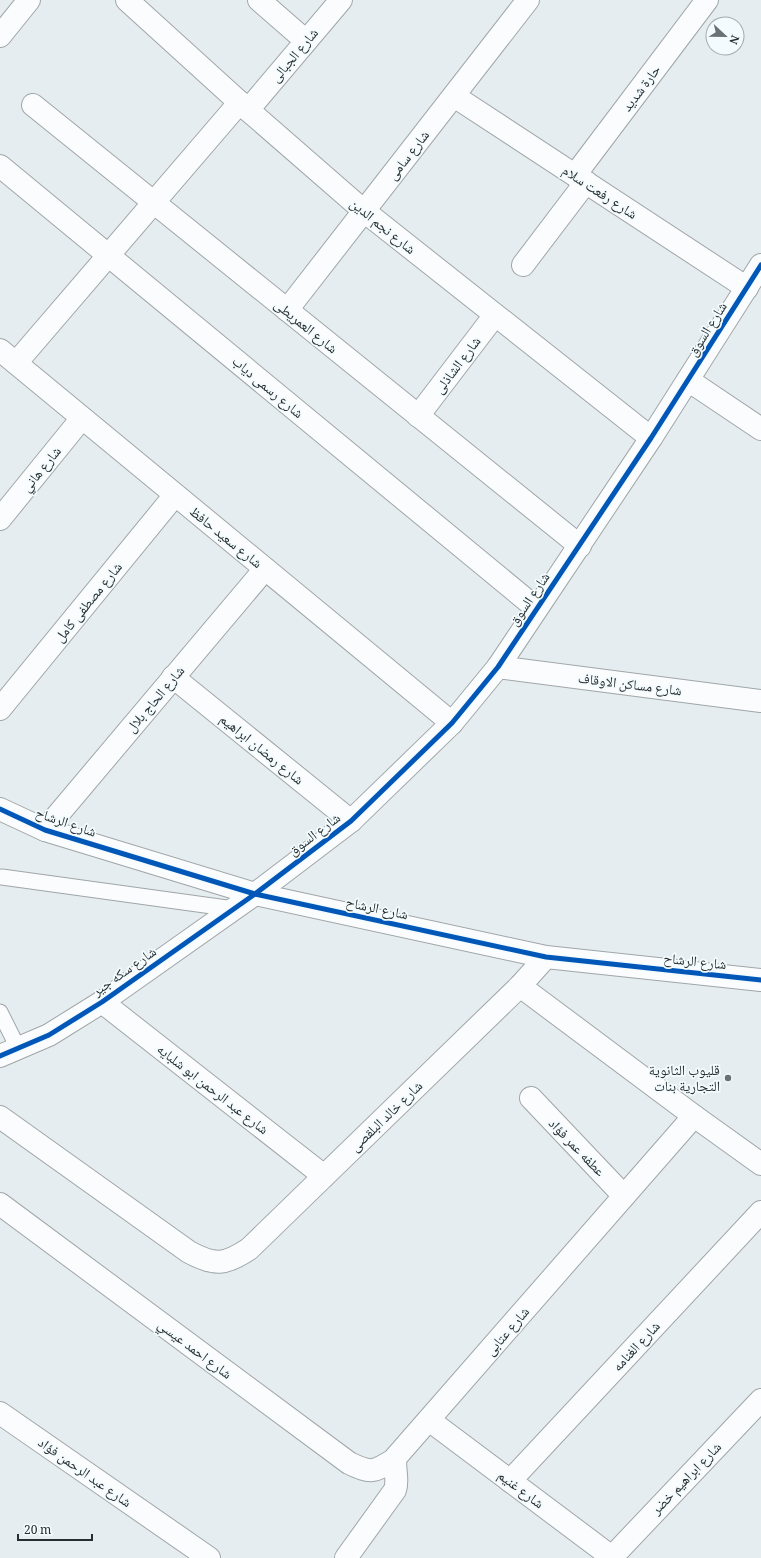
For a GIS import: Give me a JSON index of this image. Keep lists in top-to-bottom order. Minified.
{"streets":{"street":["شارع الجبالى","حارة شديد","شارع سامى","شارع رفعت سلام","شارع نجم الدين","شارع العمريطى","شارع السوق","شارع الشاذلى","شارع رسمى دياب","شارع هاني","شارع سعيد حافظ","شارع مصطفى كامل","شارع مساكن الاوقاف","شارع الحاج بلال","شارع رمضان ابراهيم","شارع الرشاح","شارع سكه جير","شارع عبد الرحمن ابو شلبايه","شارع خالد البلقصى","عطفه عمر فؤاد","شارع عتابى","شارع الغنامه","شارع احمد عيسي","شارع عبد الرحمن فؤاد","شارع ابراهيم خضر","شارع غنيم"]},"crossings":[["شارع الجبالى","شارع نجم الدين"],["شارع الجبالى","شارع العمريطى"],["شارع الجبالى","شارع رسمى دياب"],["شارع الجبالى","شارع سعيد حافظ"],["حارة شديد","شارع رفعت سلام"],["شارع سامى","شارع رفعت سلام"],["شارع سامى","شارع نجم الدين"],["شارع سامى","شارع العمريطى"],["شارع رفعت سلام","شارع السوق"],["شارع نجم الدين","شارع السوق"],["شارع نجم الدين","شارع الشاذلى"],["شارع العمريطى","شارع السوق"],["شارع العمريطى","شارع الشاذلى"],["شارع السوق","شارع رسمى دياب"],["شارع السوق","شارع سعيد حافظ"],["شارع السوق","شارع مساكن الاوقاف"],["شارع السوق","شارع رمضان ابراهيم"],["شارع السوق","شارع الرشاح"],["شارع السوق","شارع سكه جير"],["شارع هاني","شارع سعيد حافظ"],["شارع سعيد حافظ","شارع مصطفى كامل"],["شارع سعيد حافظ","شارع الحاج بلال"],["شارع الحاج بلال","شارع رمضان ابراهيم"],["شارع الحاج بلال","شارع الرشاح"],["شارع الرشاح","شارع سكه جير"],["شارع الرشاح","شارع خالد البلقصى"],["شارع سكه جير","شارع عبد الرحمن ابو شلبايه"],["شارع عبد الرحمن ابو شلبايه","شارع خالد البلقصى"],["عطفه عمر فؤاد","شارع عتابى"],["شارع عتابى","شارع احمد عيسي"],["شارع عتابى","شارع غنيم"],["شارع الغنامه","شارع غنيم"],["شارع ابراهيم خضر","شارع غنيم"]],"places":["قليوب الثانوية التجارية بنات"],"scale_bar":"20 m","north":"right"}
